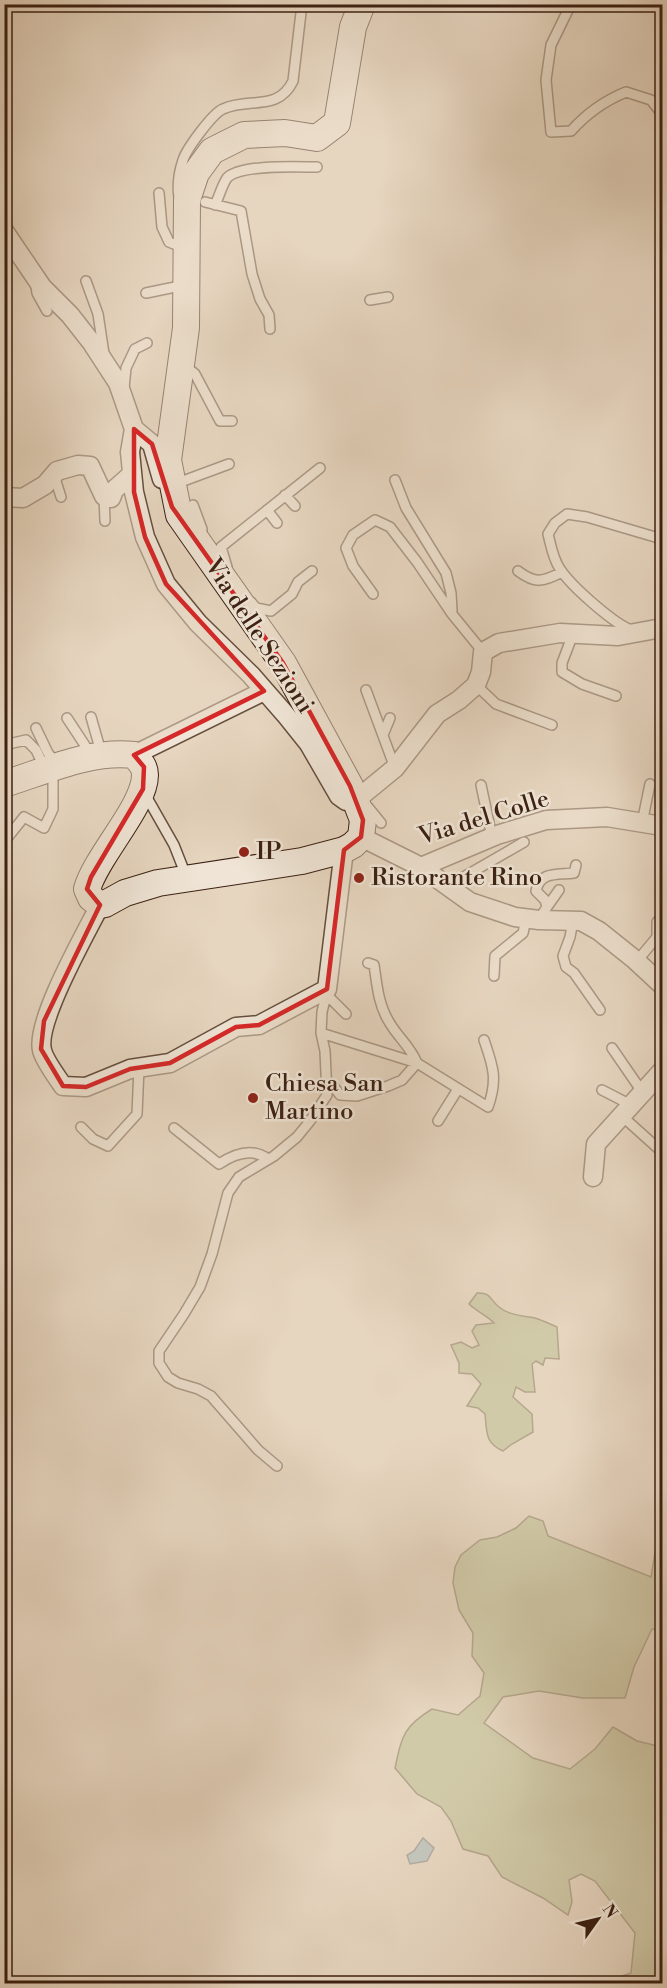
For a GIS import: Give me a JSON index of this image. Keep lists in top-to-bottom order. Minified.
{"streets":{"street":["Via delle Sezioni","Via del Colle"]},"crossings":[["Via delle Sezioni","Via del Colle"]],"places":["IP","Ristorante Rino","Chiesa San Martino"],"north":"top right"}
